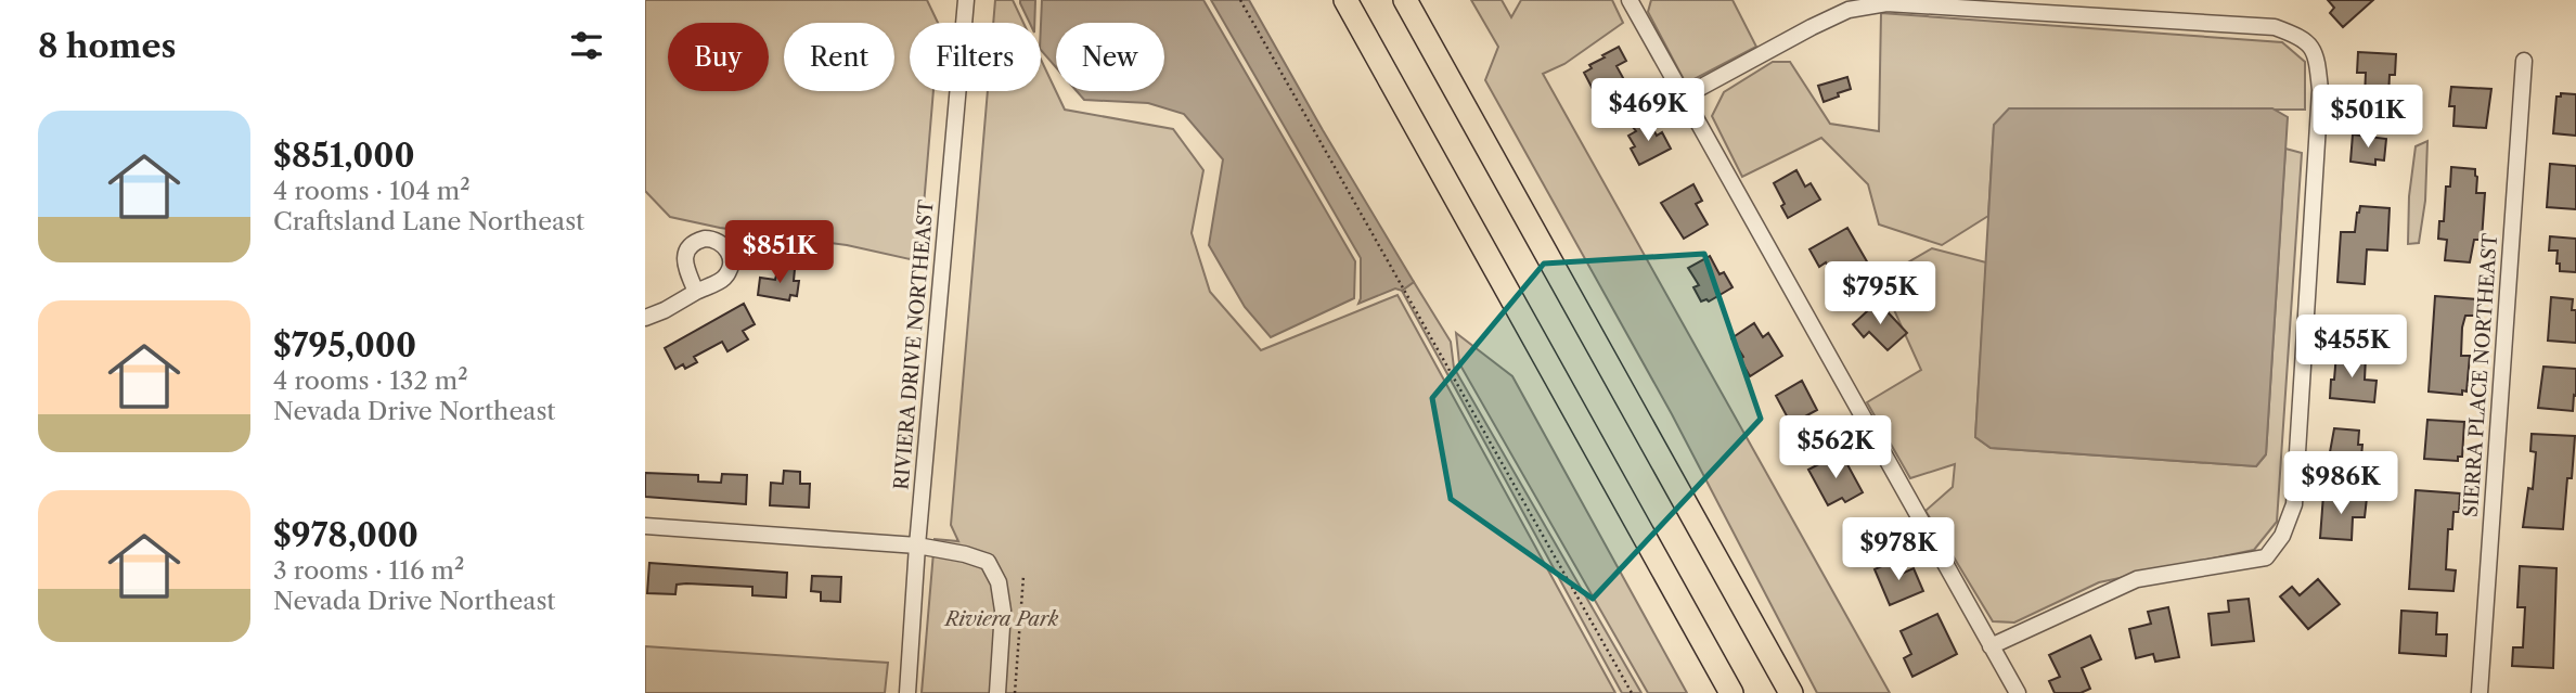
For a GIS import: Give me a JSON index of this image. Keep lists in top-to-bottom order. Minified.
{"streets":{"street":["RIVIERA DRIVE NORTHEAST","SIERRA PLACE NORTHEAST"]},"parks":["Riviera Park"],"page":{"heading":"8 homes","chip":["Buy","Rent","Filters","New"],"price":["$469K","$501K","$851K","$795K","$455K","$562K","$986K","$978K"],"list":[{"name":"$851,000","note":"4 rooms · 104 m² · Craftsland Lane Northeast"},{"name":"$795,000","note":"4 rooms · 132 m² · Nevada Drive Northeast"},{"name":"$978,000","note":"3 rooms · 116 m² · Nevada Drive Northeast"}]}}
